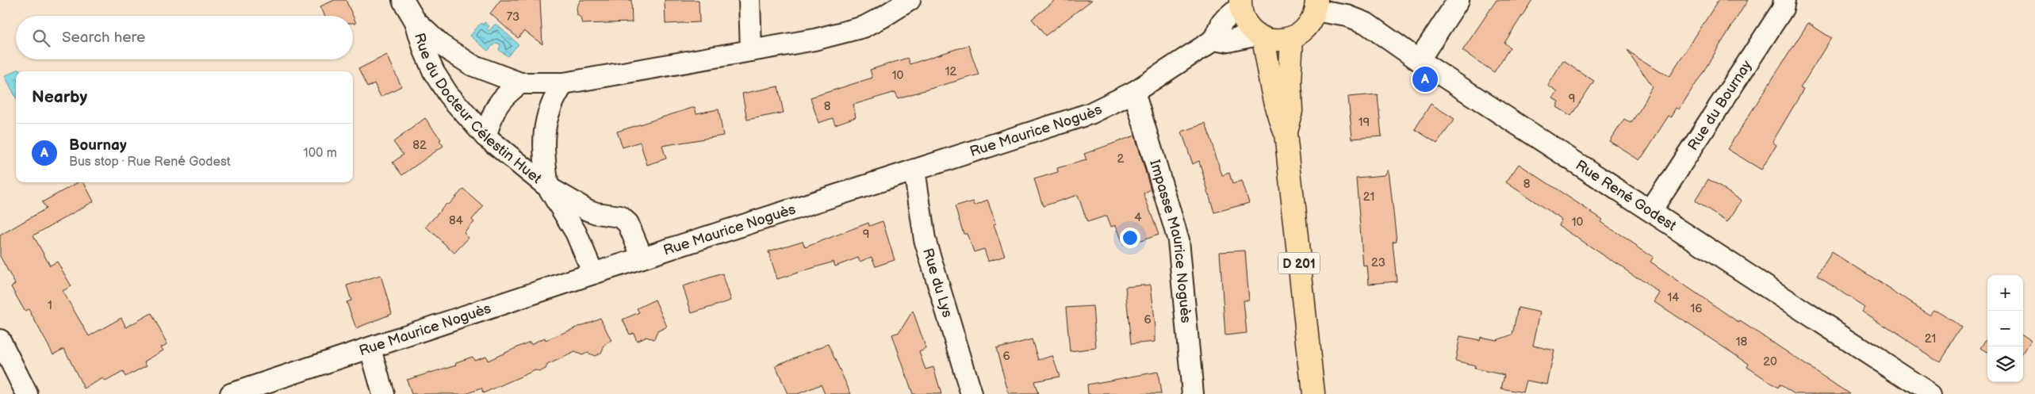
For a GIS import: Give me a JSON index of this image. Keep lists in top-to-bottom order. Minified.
{"streets":{"main road":["D 201"],"street":["Rue du Docteur Célestin Huet","Rue du Bournay","Rue Maurice Noguès","Rue René Godest","Impasse Maurice Noguès","Rue du Lys"]},"crossings":[["Rue du Docteur Célestin Huet","Rue Maurice Noguès"],["Rue du Bournay","Rue René Godest"],["Rue Maurice Noguès","Impasse Maurice Noguès"],["Rue Maurice Noguès","Rue du Lys"]],"house_numbers":["73","12","10","9","8","19","82","2","8","21","4","84","10","9","23","14","1","16","6","21","18","6","20"],"page":{"search":"Search here","pins":"A","heading":"Nearby","list":[{"mark":"A","name":"Bournay","note":"Bus stop · Rue René Godest","value":"100 m"}],"map_buttons":["+","−"]}}
